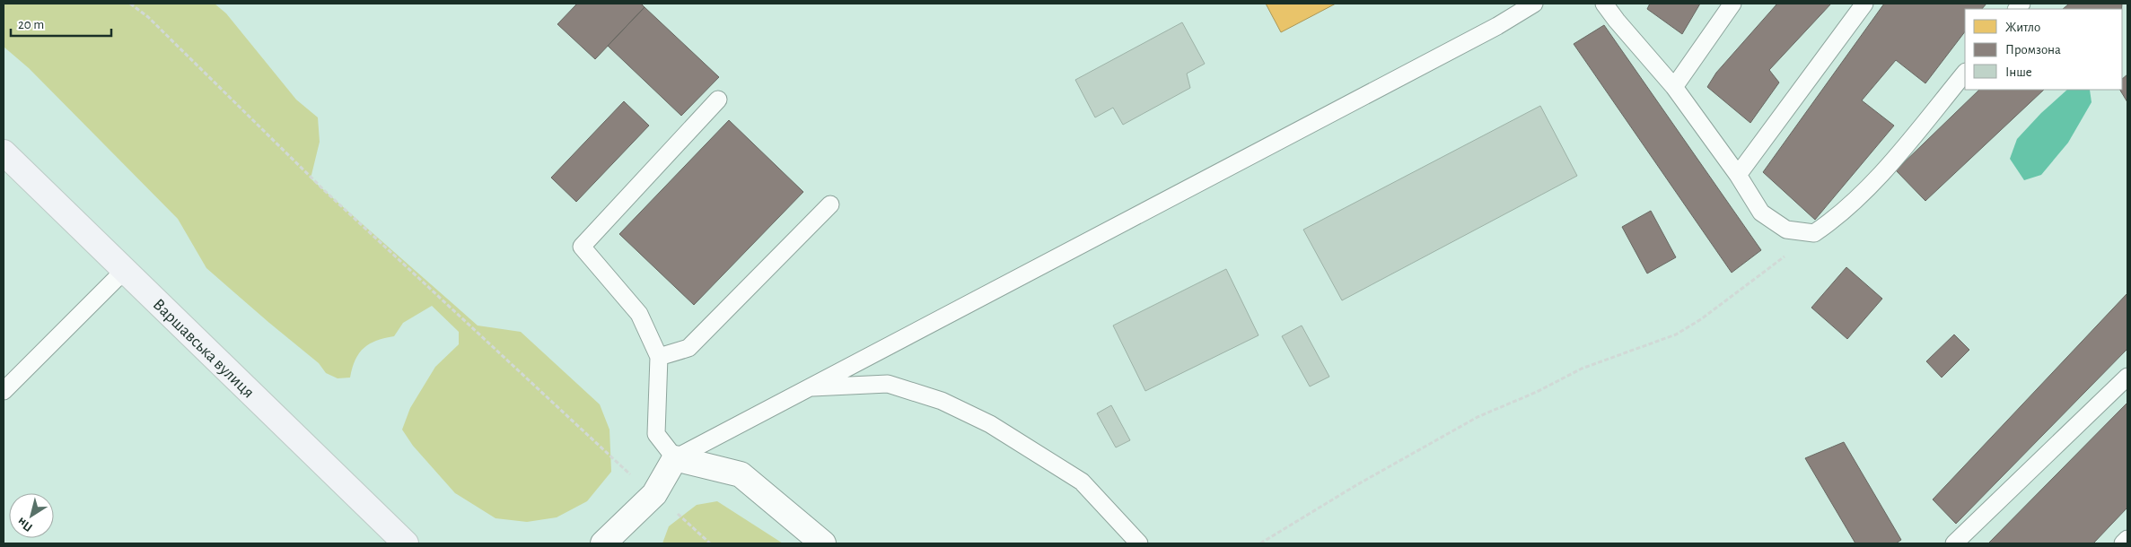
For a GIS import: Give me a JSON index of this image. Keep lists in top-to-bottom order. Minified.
{"streets":{"highway":["Варшавська вулиця"]},"legend":["Житло","Промзона","Інше"],"scale_bar":"20 m","north":"bottom left"}
